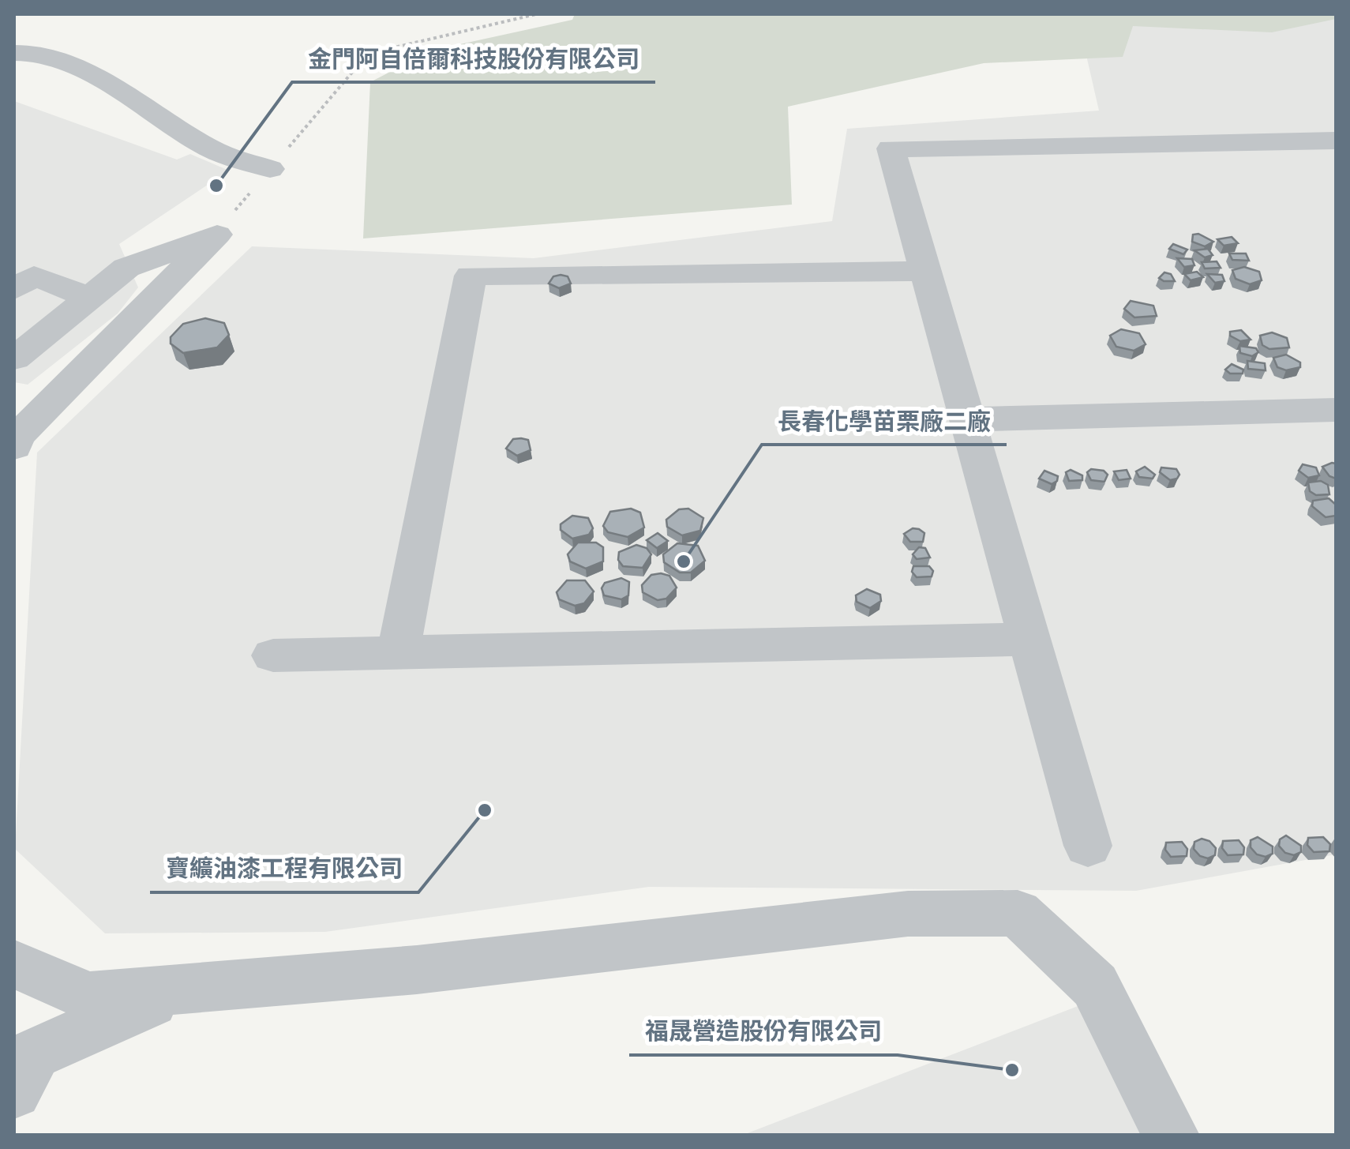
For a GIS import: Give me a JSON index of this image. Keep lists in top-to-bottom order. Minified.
{"places":["金門阿自倍爾科技股份有限公司","長春化學苗栗廠二廠","寶纊油漆工程有限公司","福晟營造股份有限公司"]}
